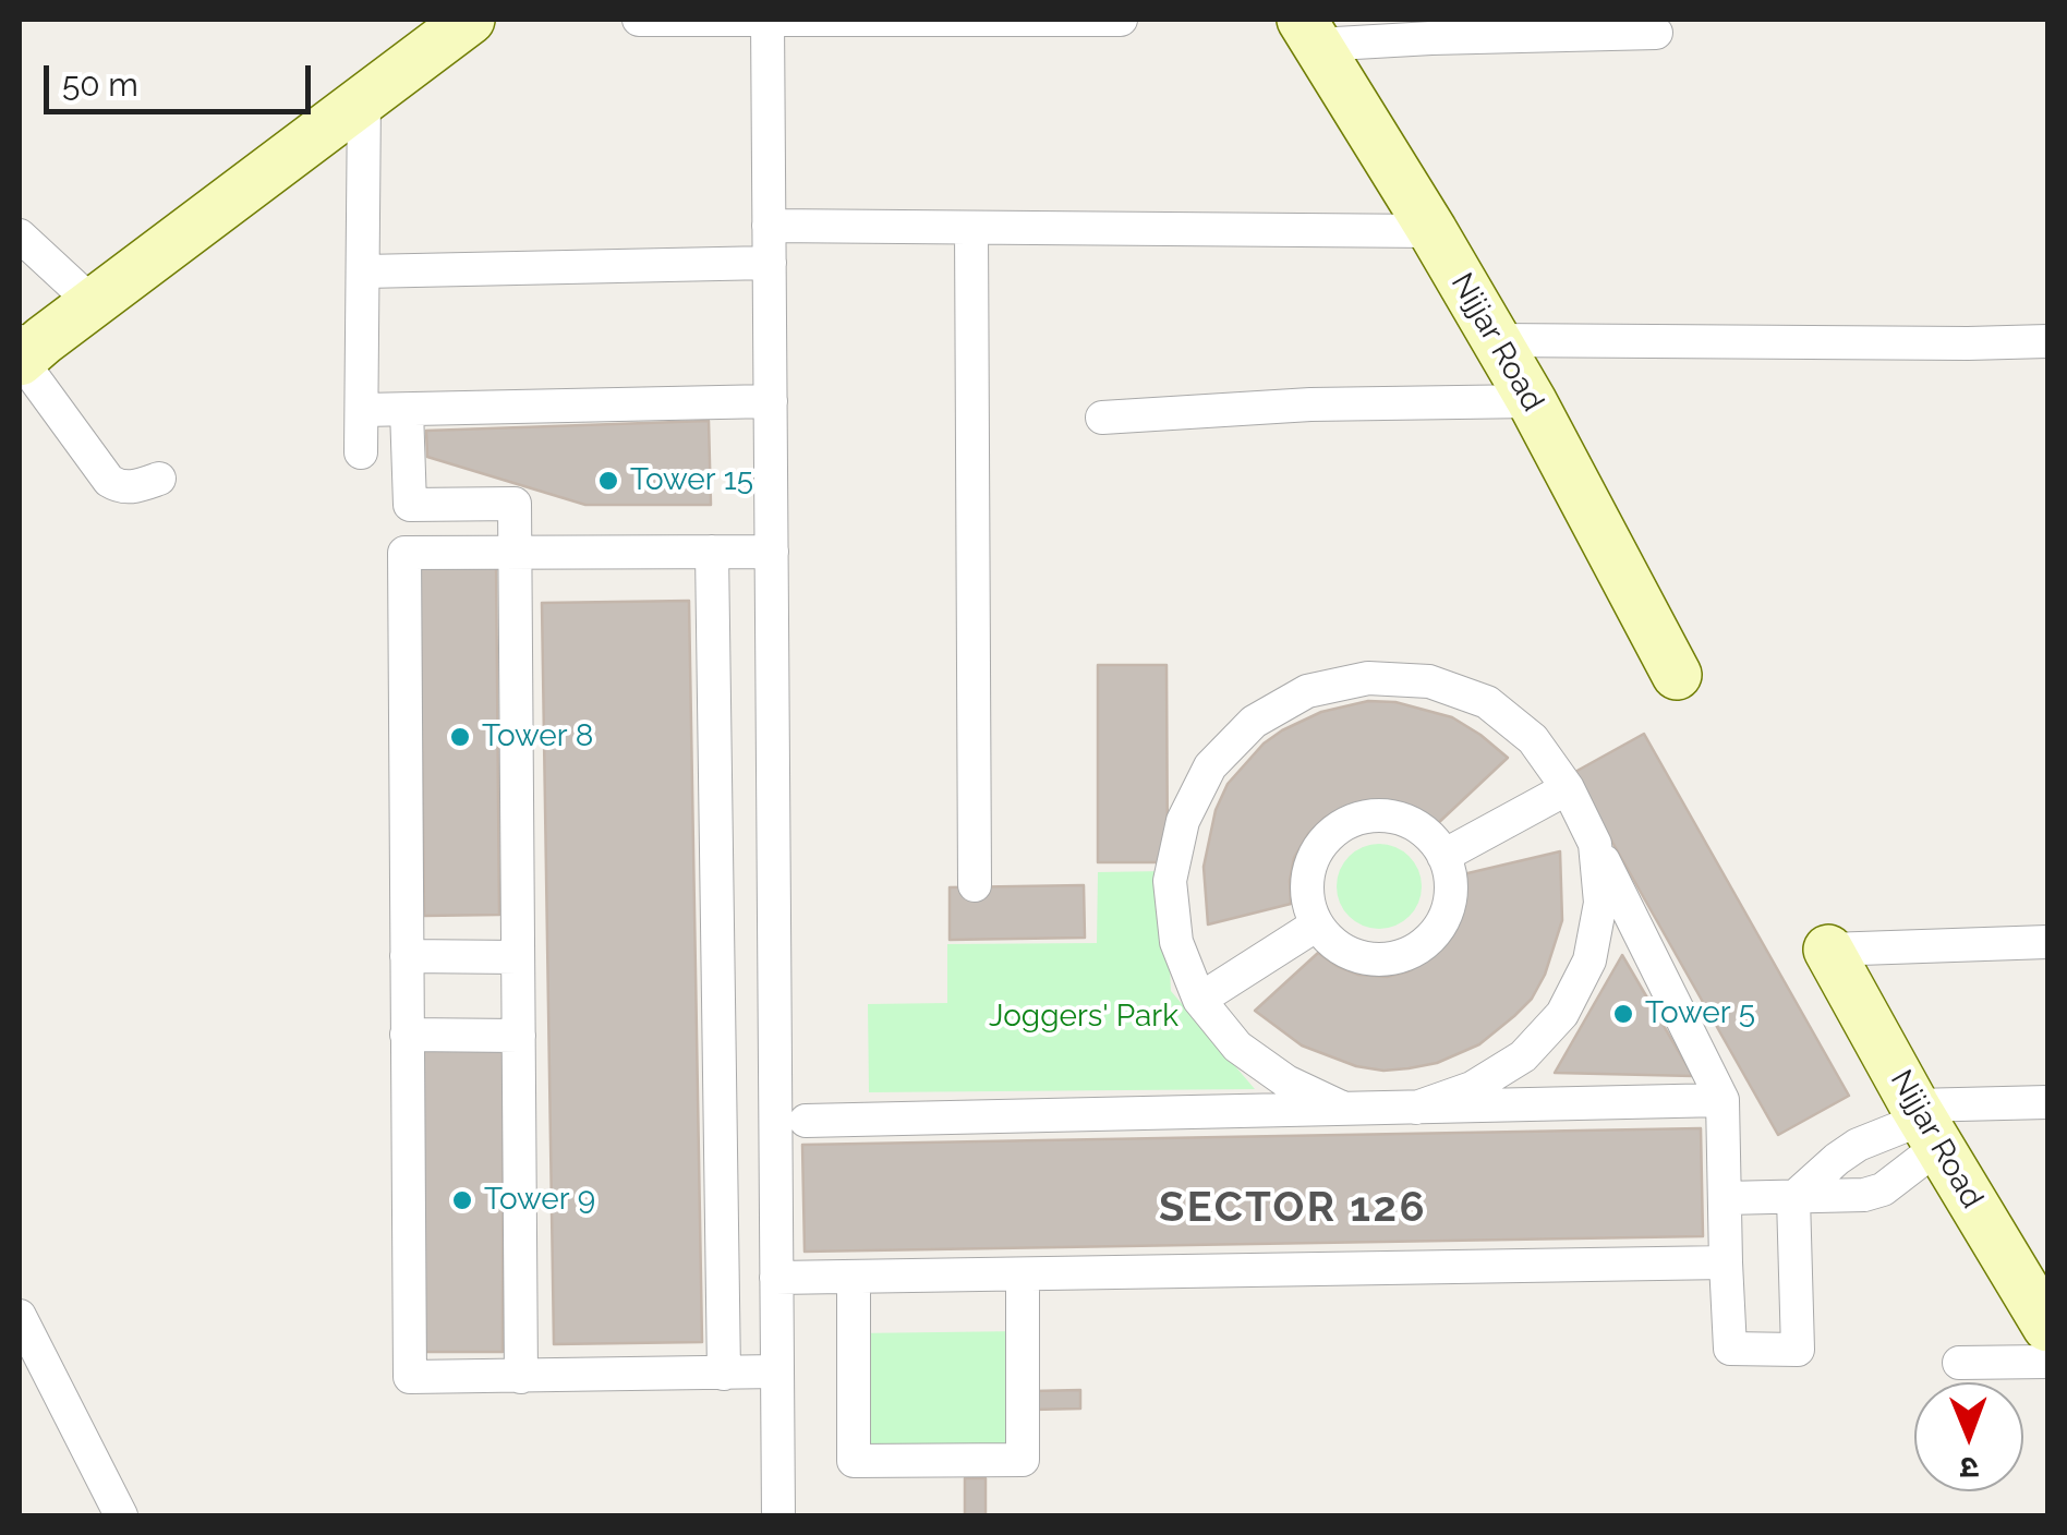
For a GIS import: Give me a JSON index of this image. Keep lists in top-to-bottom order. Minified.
{"streets":{"street":["Nijjar Road"]},"districts":["SECTOR 126"],"parks":["Joggers' Park"],"places":["Tower 15","Tower 8","Tower 5","Tower 9"],"scale_bar":"50 m","north":"bottom"}
